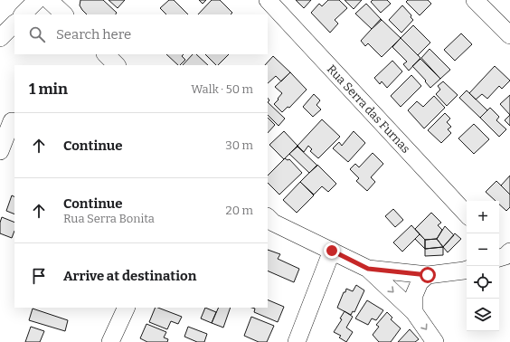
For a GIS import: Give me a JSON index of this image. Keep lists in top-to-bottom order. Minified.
{"streets":{"street":["Rua Serra das Furnas"]},"page":{"search":"Search here","heading":["1 min","Walk · 50 m"],"list":[["Continue","30 m"],["Continue","Rua Serra Bonita","20 m"],"Arrive at destination"],"map_buttons":["+","−"]}}
